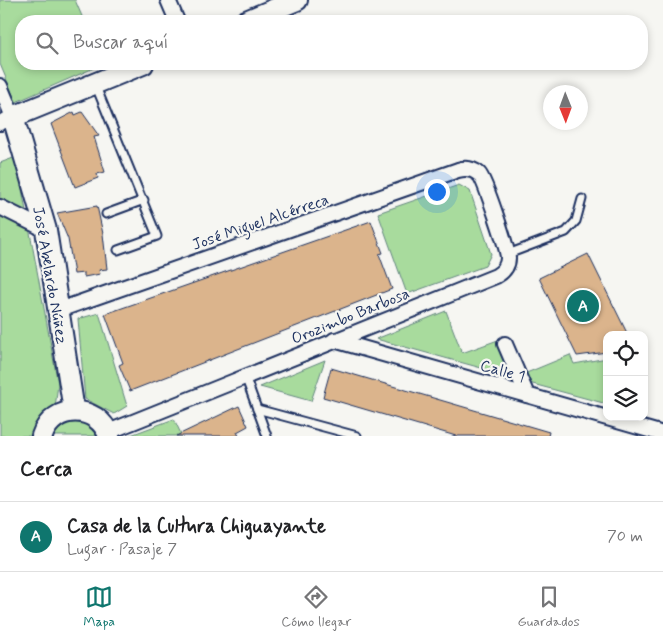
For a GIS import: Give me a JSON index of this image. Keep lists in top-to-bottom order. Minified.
{"streets":{"street":["José Miguel Alcérreca","José Abelardo Núñez","Orozimbo Barbosa","Calle 1"]},"crossings":[["José Miguel Alcérreca","José Abelardo Núñez"],["José Miguel Alcérreca","Orozimbo Barbosa"],["Orozimbo Barbosa","Calle 1"]],"north":"bottom","page":{"search":"Buscar aquí","pins":"A","heading":"Cerca","list":[{"mark":"A","name":"Casa de la Cultura Chiguayante","note":"Lugar · Pasaje 7","value":"70 m"}],"nav":["Mapa","Cómo llegar","Guardados"]}}
